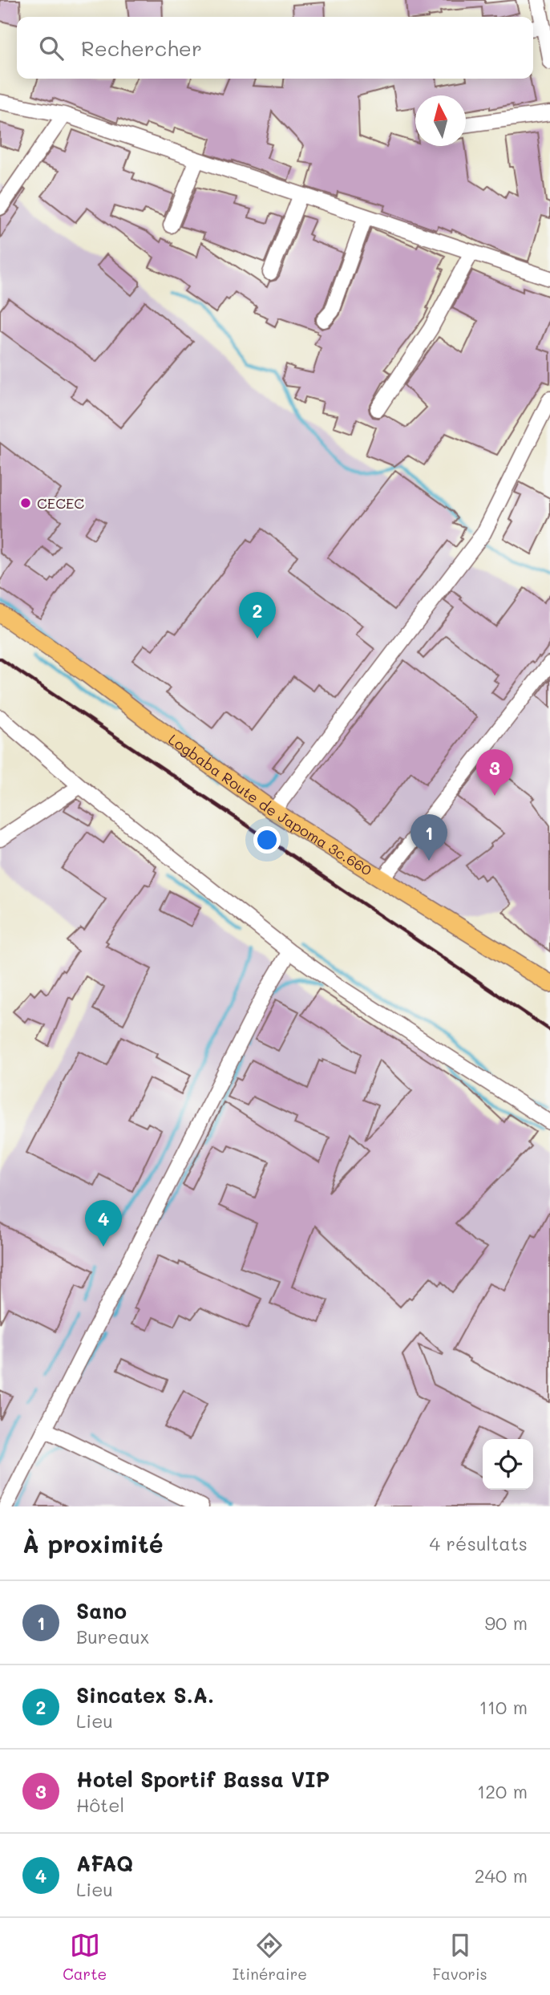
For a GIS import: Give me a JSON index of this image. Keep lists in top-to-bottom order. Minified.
{"streets":{"main road":["Logbaba Route de Japoma 3c.660"]},"places":["CECEC"],"north":"top","page":{"search":"Rechercher","pins":["2","3","1","4"],"heading":["À proximité","4 résultats"],"list":[{"mark":"1","name":"Sano","note":"Bureaux","value":"90 m"},{"mark":"2","name":"Sincatex S.A.","note":"Lieu","value":"110 m"},{"mark":"3","name":"Hotel Sportif Bassa VIP","note":"Hôtel","value":"120 m"},{"mark":"4","name":"AFAQ","note":"Lieu","value":"240 m"}],"nav":["Carte","Itinéraire","Favoris"]}}
